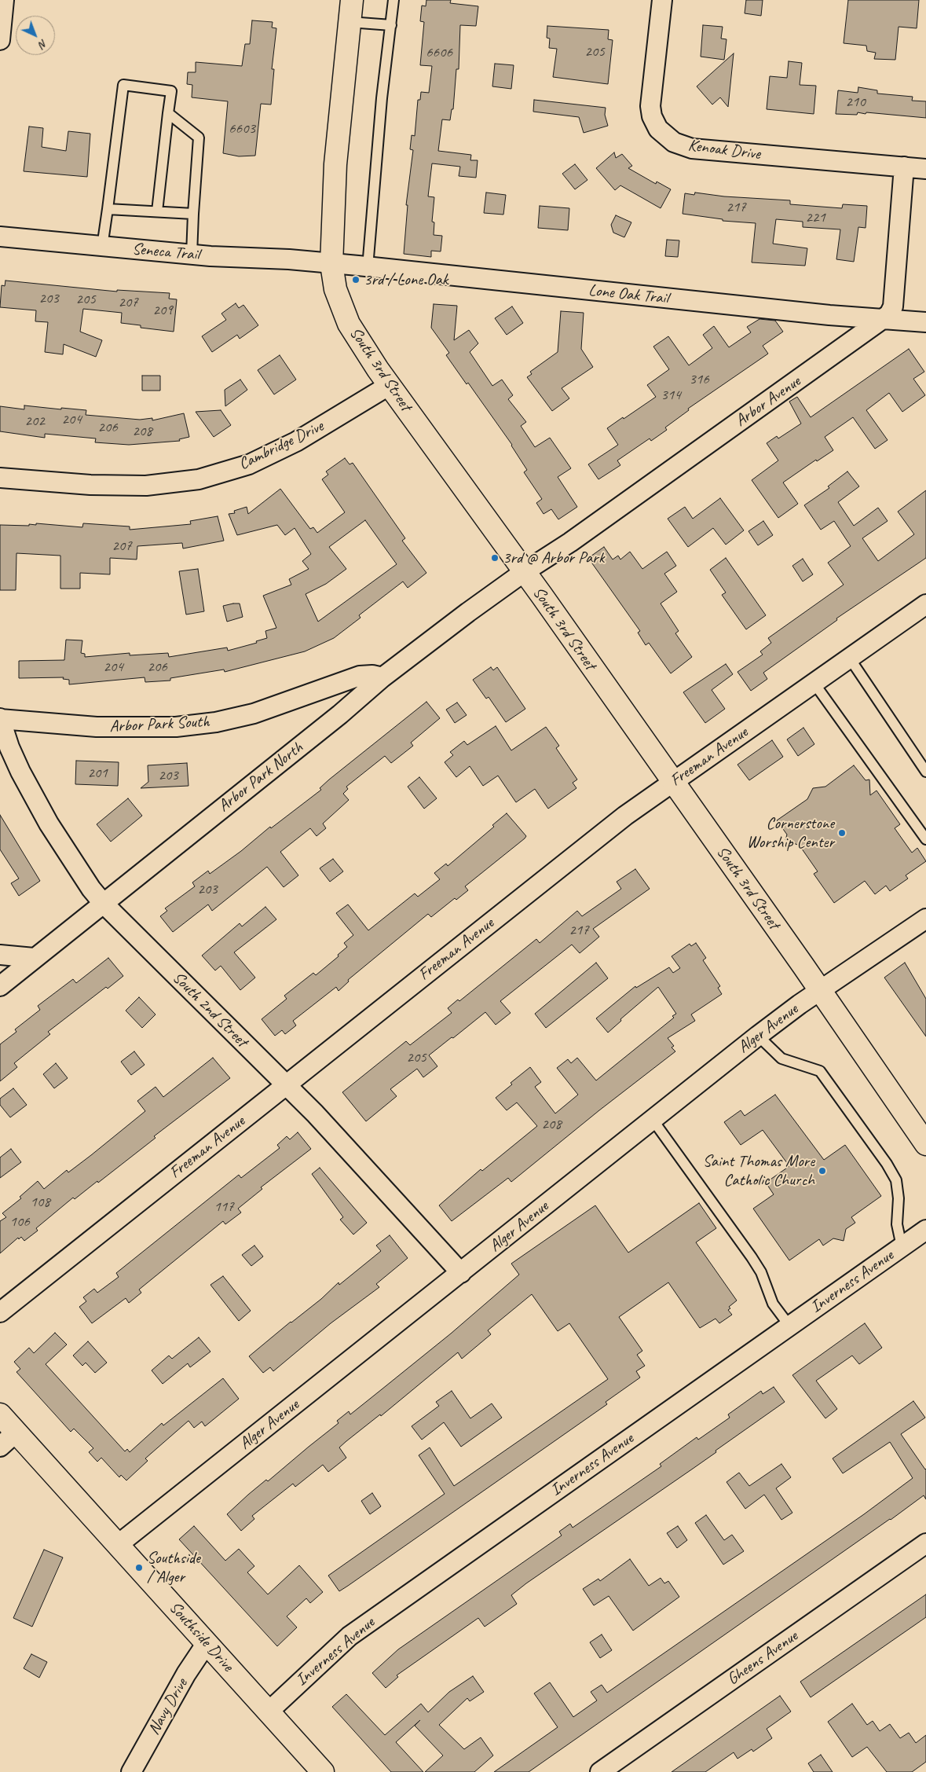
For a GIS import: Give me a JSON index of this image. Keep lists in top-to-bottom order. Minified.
{"streets":{"street":["Kenoak Drive","Seneca Trail","Lone Oak Trail","South 3rd Street","Arbor Avenue","Cambridge Drive","Arbor Park South","Freeman Avenue","Arbor Park North","South 2nd Street","Alger Avenue","Inverness Avenue","Southside Drive","Gheens Avenue","Navy Drive"]},"crossings":[["Kenoak Drive","Arbor Avenue"],["Seneca Trail","Lone Oak Trail"],["Seneca Trail","South 3rd Street"],["Lone Oak Trail","South 3rd Street"],["Lone Oak Trail","Arbor Avenue"],["South 3rd Street","Arbor Avenue"],["South 3rd Street","Cambridge Drive"],["South 3rd Street","Freeman Avenue"],["South 3rd Street","Arbor Park North"],["South 3rd Street","Alger Avenue"],["Arbor Avenue","Arbor Park North"],["Arbor Park South","Arbor Park North"],["Arbor Park South","South 2nd Street"],["Freeman Avenue","South 2nd Street"],["Arbor Park North","South 2nd Street"],["South 2nd Street","Alger Avenue"],["Alger Avenue","Southside Drive"],["Inverness Avenue","Southside Drive"],["Southside Drive","Navy Drive"]],"places":["3rd / Lone Oak","3rd @ Arbor Park","Cornerstone Worship Center","Saint Thomas More Catholic Church","Southside / Alger"],"house_numbers":["205","6606","210","6603","217","221","203","205","207","209","316","314","204","202","206","208","207","204","206","201","203","203","217","205","208","108","117","106"],"north":"bottom right"}
